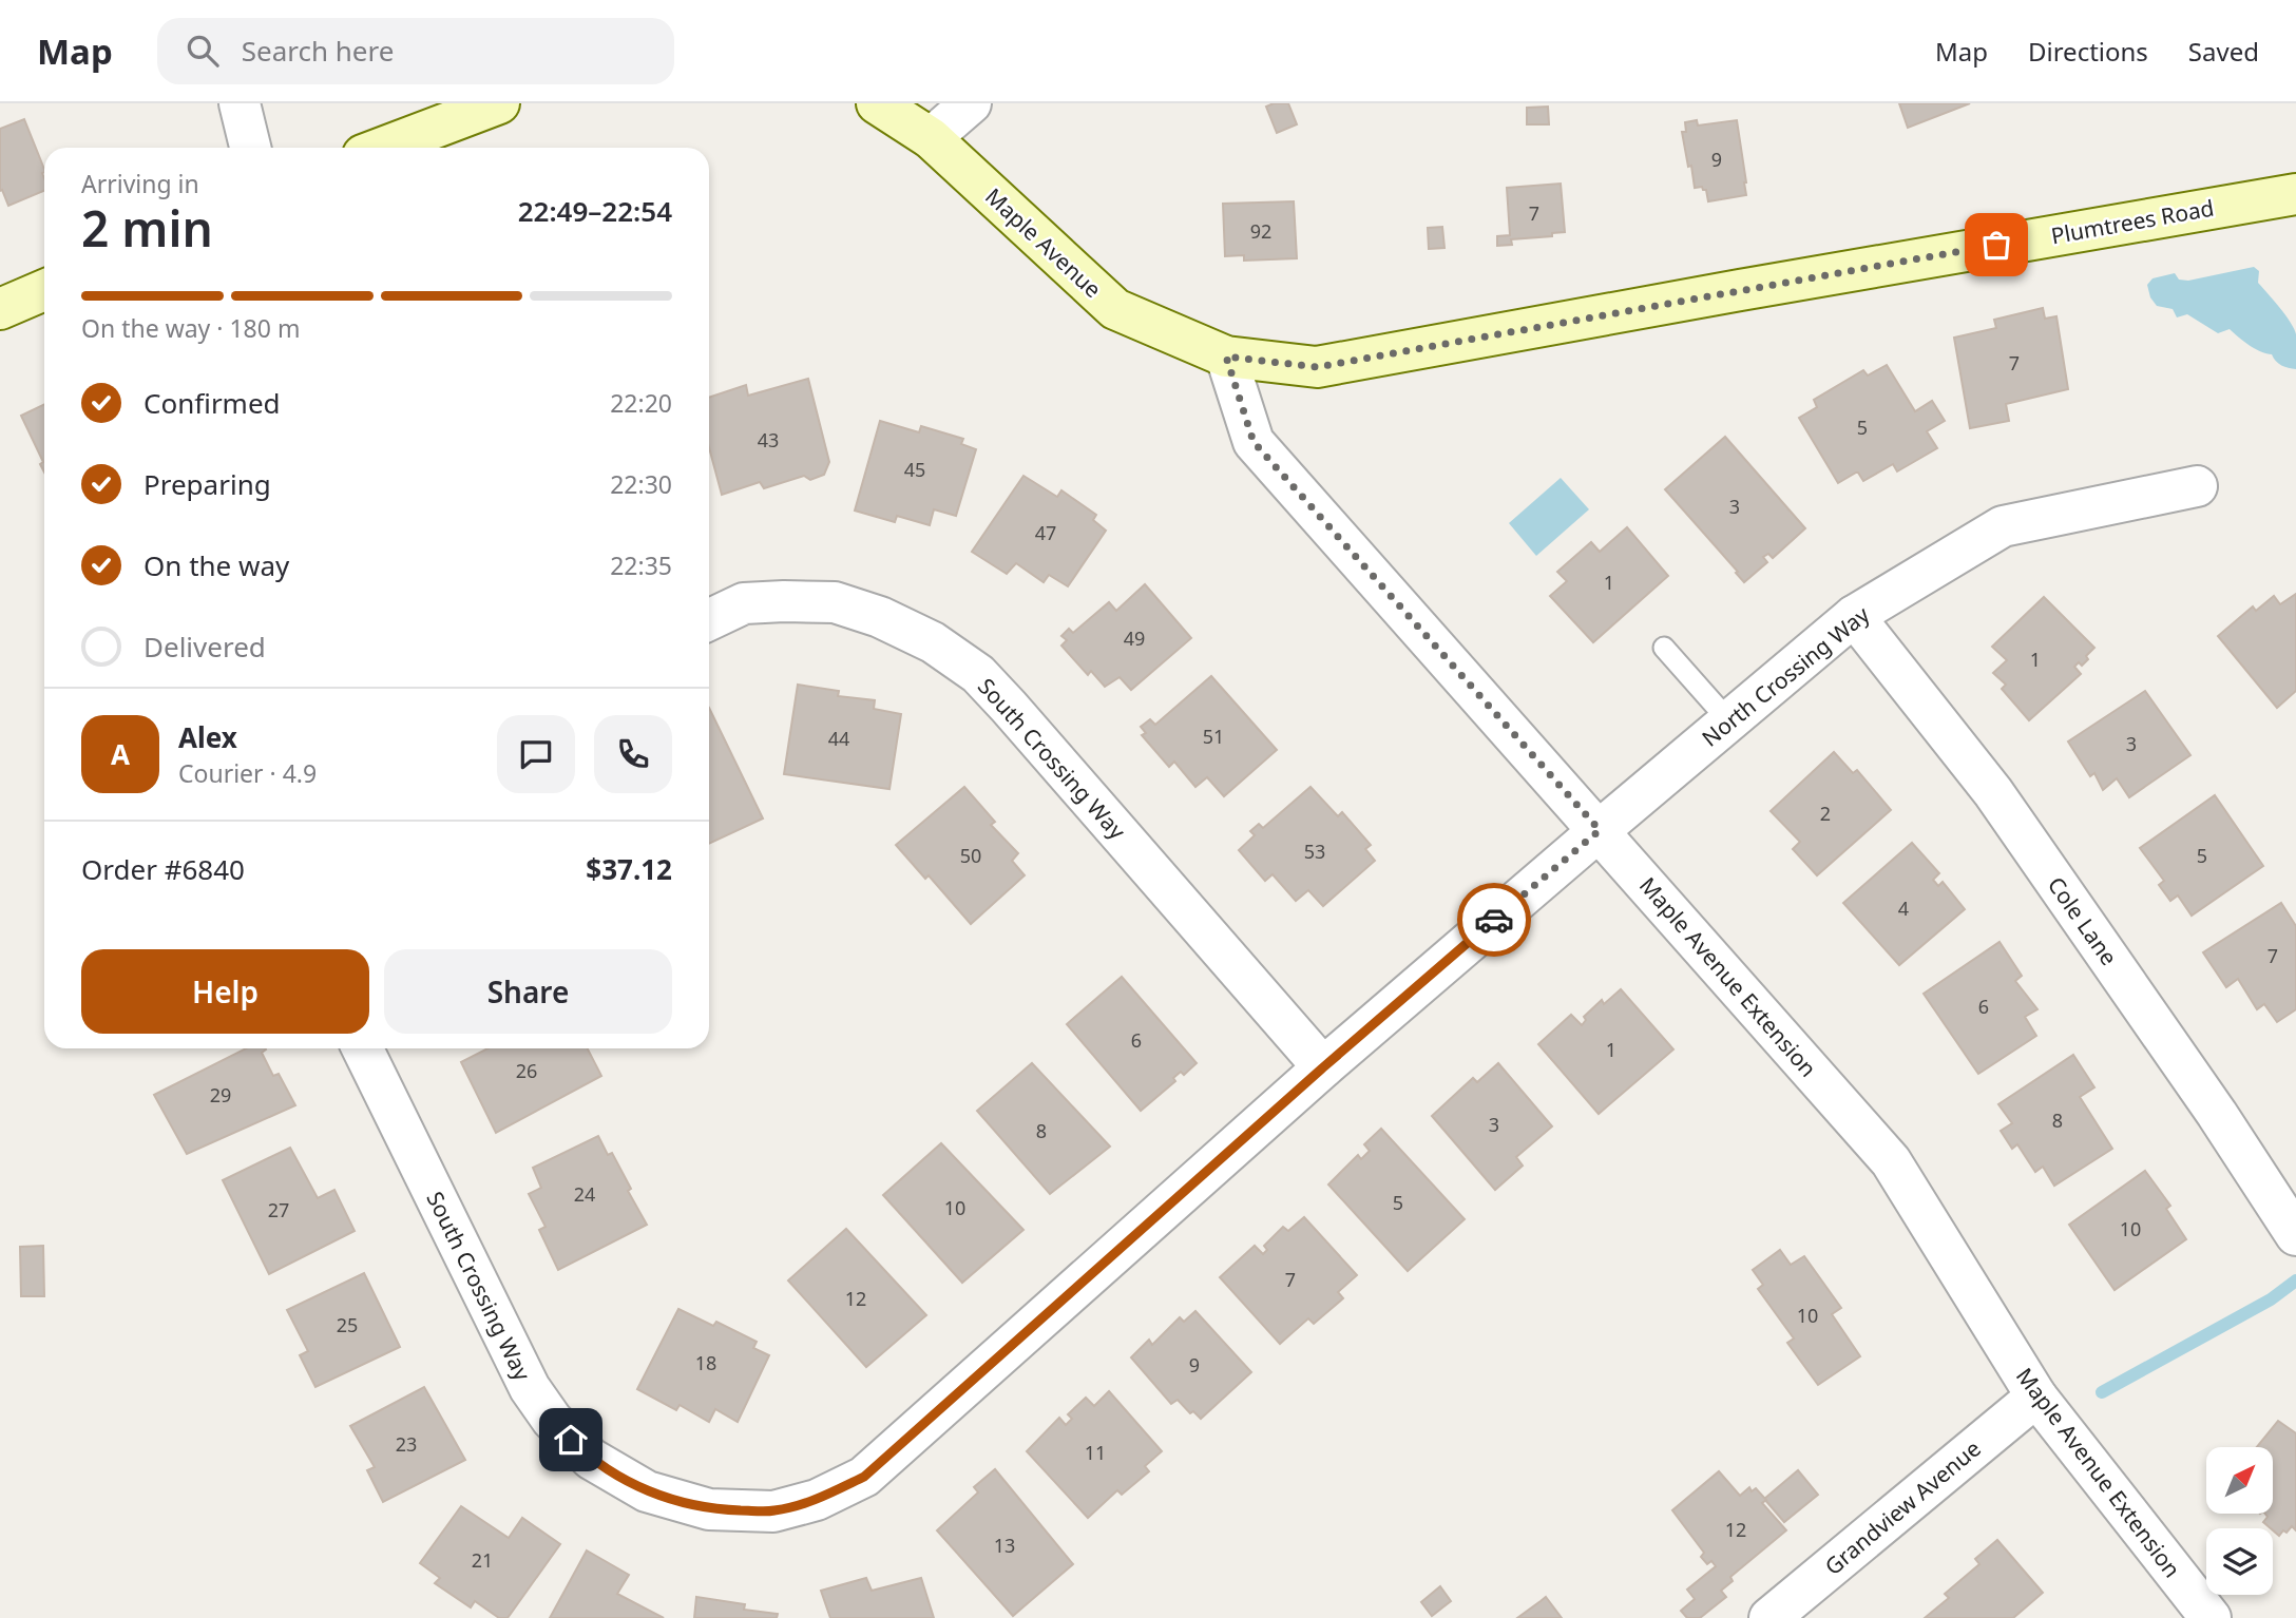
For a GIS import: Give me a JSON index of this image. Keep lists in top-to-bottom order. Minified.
{"streets":{"main road":["Plumtrees Road","Maple Avenue"],"street":["North Crossing Way","South Crossing Way","Cole Lane","Maple Avenue Extension","Grandview Avenue"]},"crossings":[["Plumtrees Road","Maple Avenue"],["Plumtrees Road","Maple Avenue Extension"],["Maple Avenue","Maple Avenue Extension"],["North Crossing Way","South Crossing Way"],["North Crossing Way","Cole Lane"],["North Crossing Way","Maple Avenue Extension"],["South Crossing Way","Maple Avenue Extension"],["Maple Avenue Extension","Grandview Avenue"]],"house_numbers":["9","7","92","7","5","43","45","3","47","1","49","1","51","44","3","2","53","50","5","4","7","6","6","1","26","29","8","3","8","24","5","10","27","10","7","12","10","25","18","9","23","11","12","13","21"],"north":"top right","page":{"header":"Map","search":"Search here","nav":["Map","Directions","Saved"],"heading":["2 min","Arriving in","22:49–22:54"],"panel":["Alex","Courier · 4.9","Order #6840","$37.12"],"bar":"On the way · 180 m","list":[["Confirmed","22:20"],["Preparing","22:30"],["On the way","22:35"],"Delivered"],"round":"A","buttons":["Help","Share"]}}
